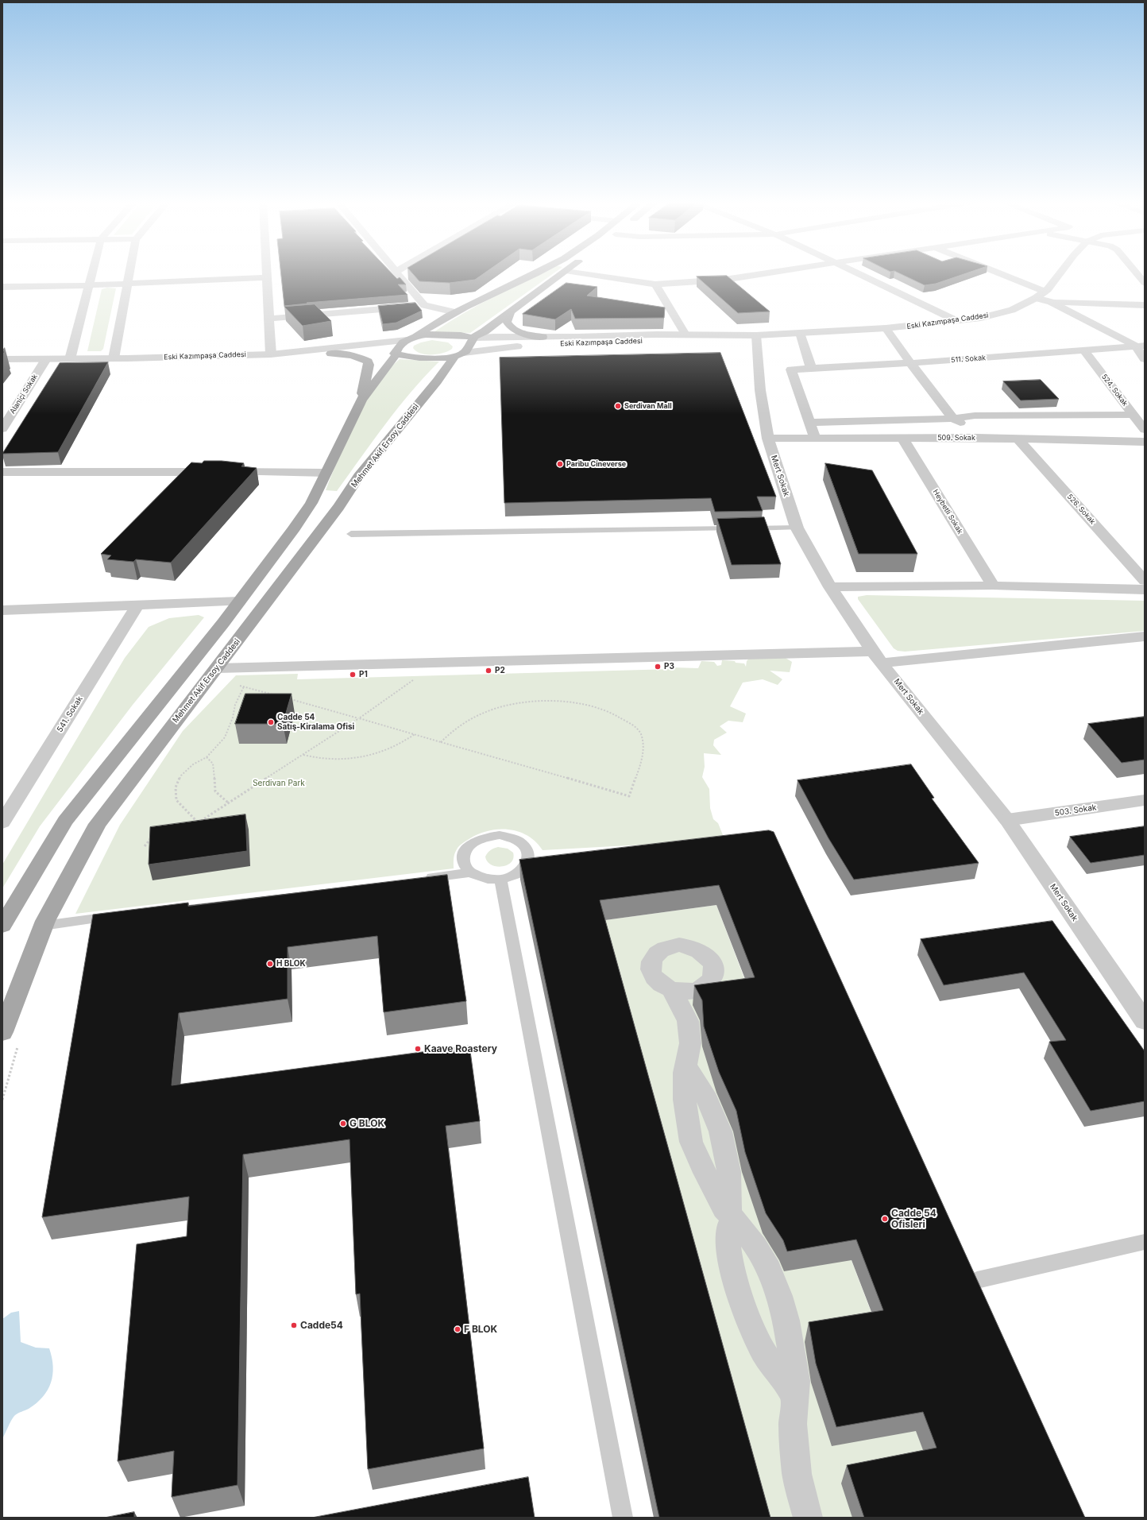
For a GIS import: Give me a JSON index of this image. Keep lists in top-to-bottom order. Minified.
{"streets":{"main road":["Mehmet Akif Ersoy Caddesi"],"street":["Eski Kazımpaşa Caddesi","511. Sokak","524. Sokak","Alaniçi Sokak","509. Sokak","Mert Sokak","526. Sokak","Heybetli Sokak","541. Sokak","503. Sokak"]},"crossings":[["Eski Kazımpaşa Caddesi","Alaniçi Sokak"],["Eski Kazımpaşa Caddesi","Mehmet Akif Ersoy Caddesi"],["Eski Kazımpaşa Caddesi","Mert Sokak"],["511. Sokak","524. Sokak"],["509. Sokak","Mert Sokak"],["509. Sokak","526. Sokak"],["509. Sokak","Heybetli Sokak"],["Mert Sokak","503. Sokak"]],"parks":["Serdivan Park"],"places":["Serdivan Mall","Paribu Cineverse","P3","P2","P1","Cadde 54 Satış-Kiralama Ofisi","H BLOK","Kaave Roastery","G BLOK","Cadde 54 Ofisleri","Cadde54","F BLOK"]}
